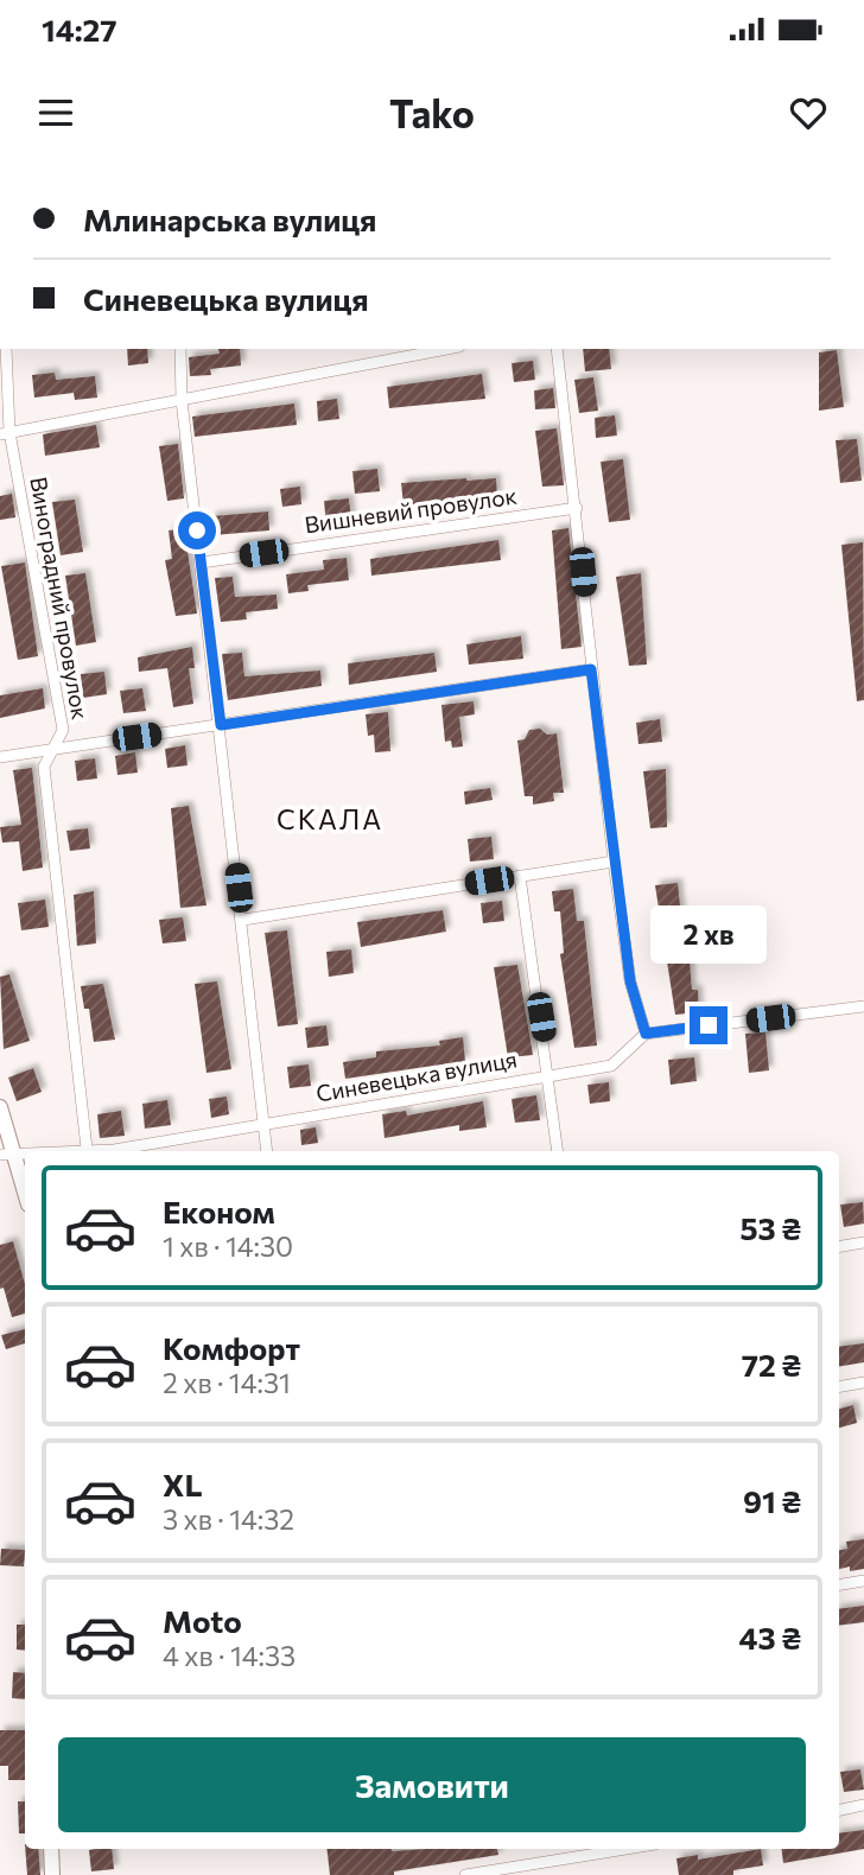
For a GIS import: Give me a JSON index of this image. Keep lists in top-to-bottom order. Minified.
{"streets":{"street":["Вишневий провулок","Виноградний провулок","Синевецька вулиця"]},"crossings":[["Виноградний провулок","Синевецька вулиця"]],"districts":["СКАЛА"],"page":{"status":"14:27","header":"Tako","banner":["Млинарська вулиця","Синевецька вулиця"],"bubble":"2 хв","list":[{"name":"Економ","note":"1 хв · 14:30","value":"53 ₴"},{"name":"Комфорт","note":"2 хв · 14:31","value":"72 ₴"},{"name":"XL","note":"3 хв · 14:32","value":"91 ₴"},{"name":"Moto","note":"4 хв · 14:33","value":"43 ₴"}],"buttons":"Замовити"}}
